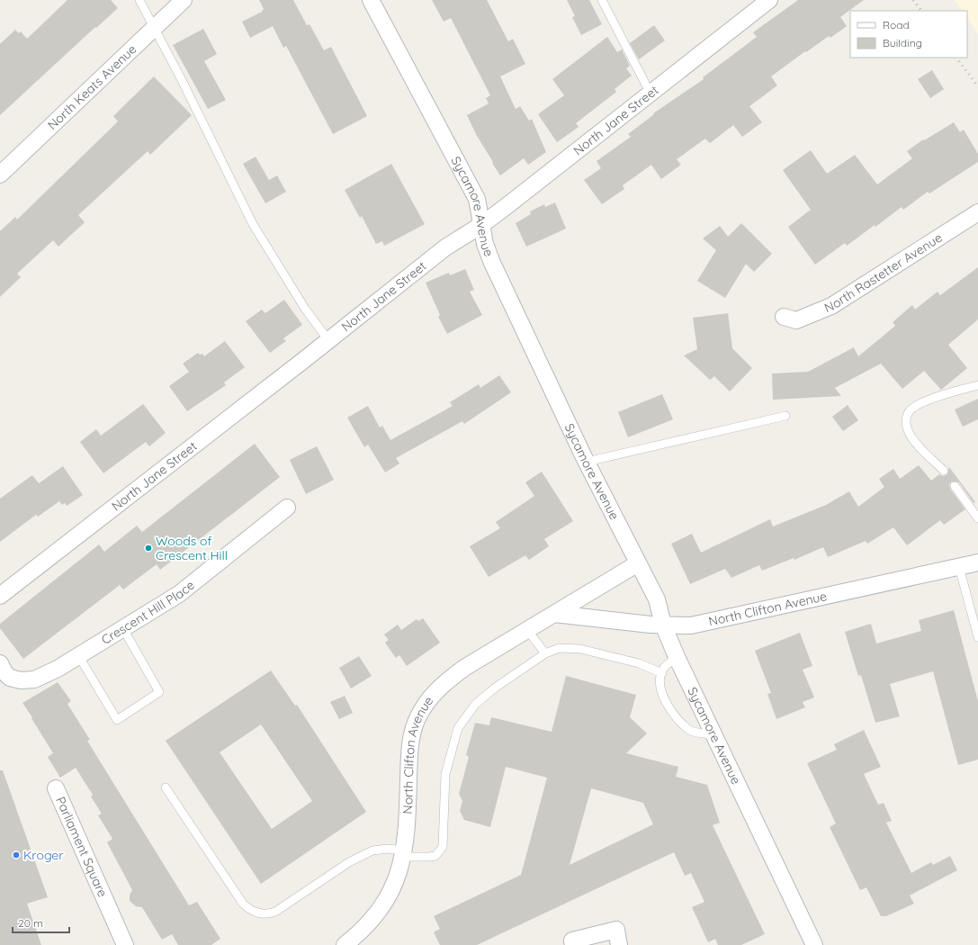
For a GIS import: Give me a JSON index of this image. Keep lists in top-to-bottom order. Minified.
{"streets":{"street":["North Keats Avenue","North Jane Street","Sycamore Avenue","North Rastetter Avenue","North Clifton Avenue","Crescent Hill Place","Parliament Square"]},"crossings":[["North Jane Street","Sycamore Avenue"],["Sycamore Avenue","North Clifton Avenue"]],"places":["Woods of Crescent Hill","Kroger"],"legend":["Road","Building"],"scale_bar":"20 m"}
